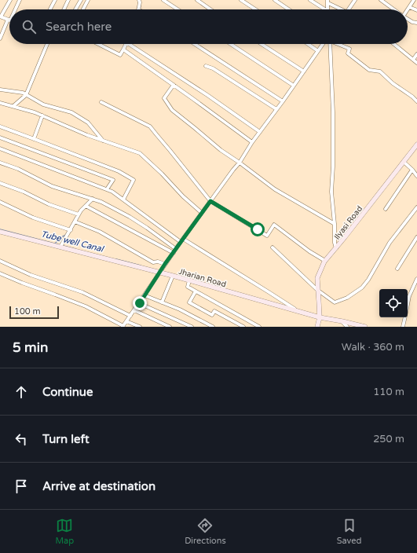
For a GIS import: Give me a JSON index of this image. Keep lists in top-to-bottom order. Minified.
{"streets":{"main road":["Ilyasi Road","Jharian Road"]},"crossings":[["Ilyasi Road","Jharian Road"]],"water":["Tube well Canal"],"scale_bar":"100 m","page":{"search":"Search here","scale":"100 m","heading":["5 min","Walk · 360 m"],"list":[["Continue","110 m"],["Turn left","250 m"],"Arrive at destination"],"nav":["Map","Directions","Saved"]}}
